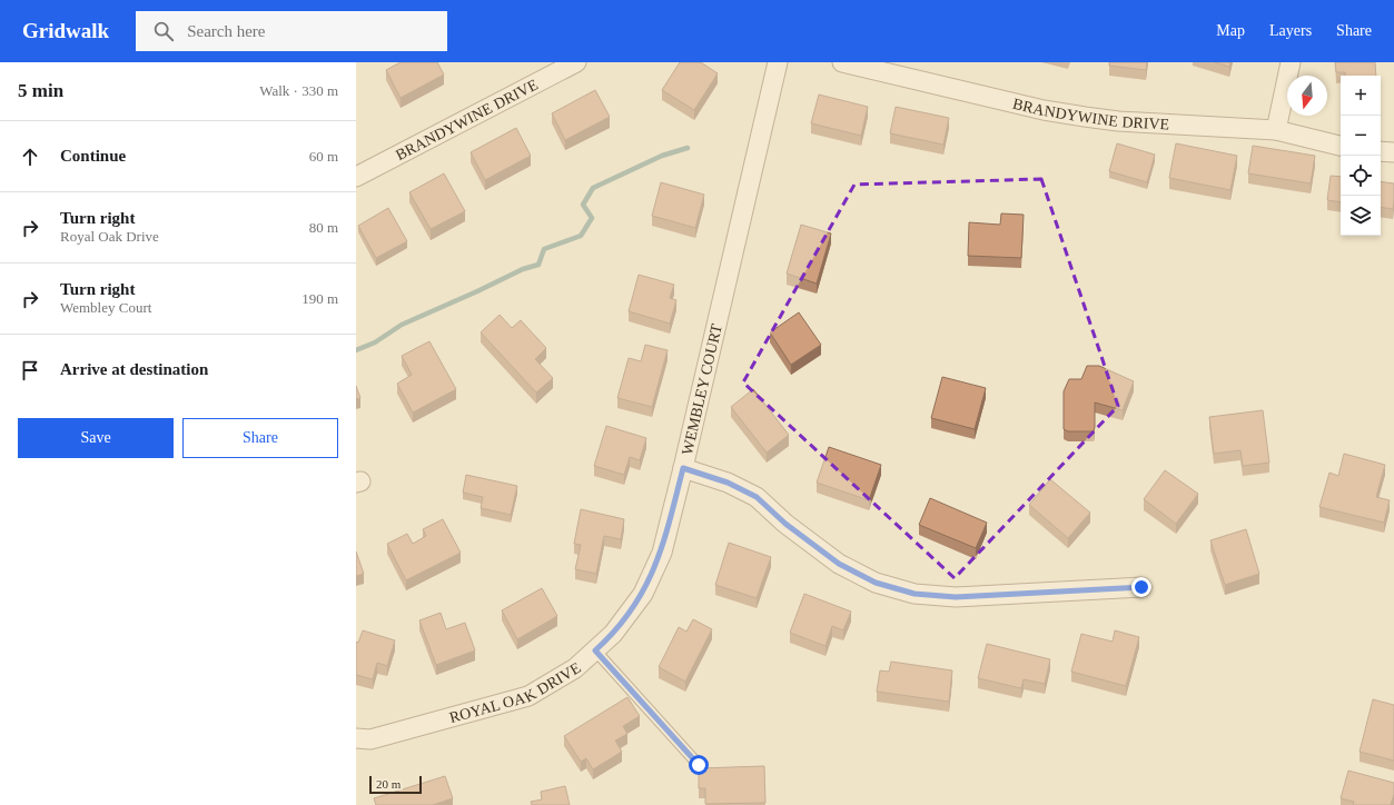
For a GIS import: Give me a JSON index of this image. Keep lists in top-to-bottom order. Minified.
{"streets":{"street":["BRANDYWINE DRIVE","WEMBLEY COURT","ROYAL OAK DRIVE"]},"crossings":[["WEMBLEY COURT","ROYAL OAK DRIVE"]],"scale_bar":"20 m","north":"bottom","page":{"header":"Gridwalk","search":"Search here","nav":["Map","Layers","Share"],"heading":["5 min","Walk · 330 m"],"map_buttons":["+","−"],"list":[["Continue","60 m"],["Turn right","Royal Oak Drive","80 m"],["Turn right","Wembley Court","190 m"],"Arrive at destination"],"buttons":["Save","Share"],"scale":"20 m"}}
